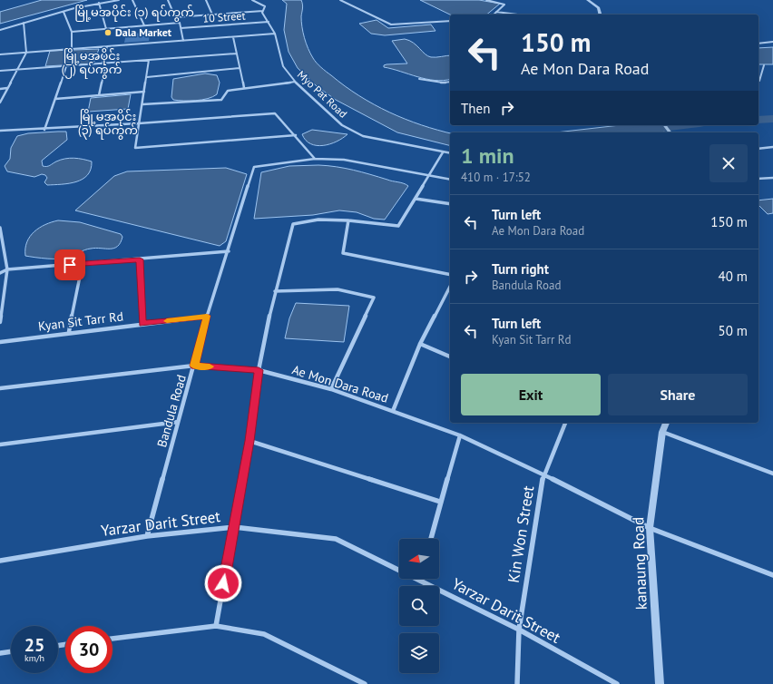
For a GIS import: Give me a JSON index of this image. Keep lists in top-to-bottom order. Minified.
{"streets":{"street":["10 Street","Myo Pat Road","Kyan Sit Tarr Rd","Ae Mon Dara Road","Bandula Road","Yarzar Darit Street","Kin Won Street","kanaung Road"]},"crossings":[["10 Street","Myo Pat Road"],["Kyan Sit Tarr Rd","Bandula Road"],["Ae Mon Dara Road","Bandula Road"],["Ae Mon Dara Road","Kin Won Street"],["Ae Mon Dara Road","kanaung Road"],["Bandula Road","Yarzar Darit Street"],["Yarzar Darit Street","Kin Won Street"]],"districts":["မြို့မအပိုင်း (၁) ရပ်ကွက်","မြို့မအပိုင်း (၂) ရပ်ကွက်","မြို့မအပိုင်း (၃) ရပ်ကွက်"],"places":["Dala Market"],"north":"left","page":{"turn":["150 m","Ae Mon Dara Road"],"then":"Then","heading":["1 min","410 m · 17:52"],"list":[{"name":"Turn left","note":"Ae Mon Dara Road","value":"150 m"},{"name":"Turn right","note":"Bandula Road","value":"40 m"},{"name":"Turn left","note":"Kyan Sit Tarr Rd","value":"50 m"}],"buttons":["Exit","Share"],"speed":"25 km/h","limit":"30"}}
